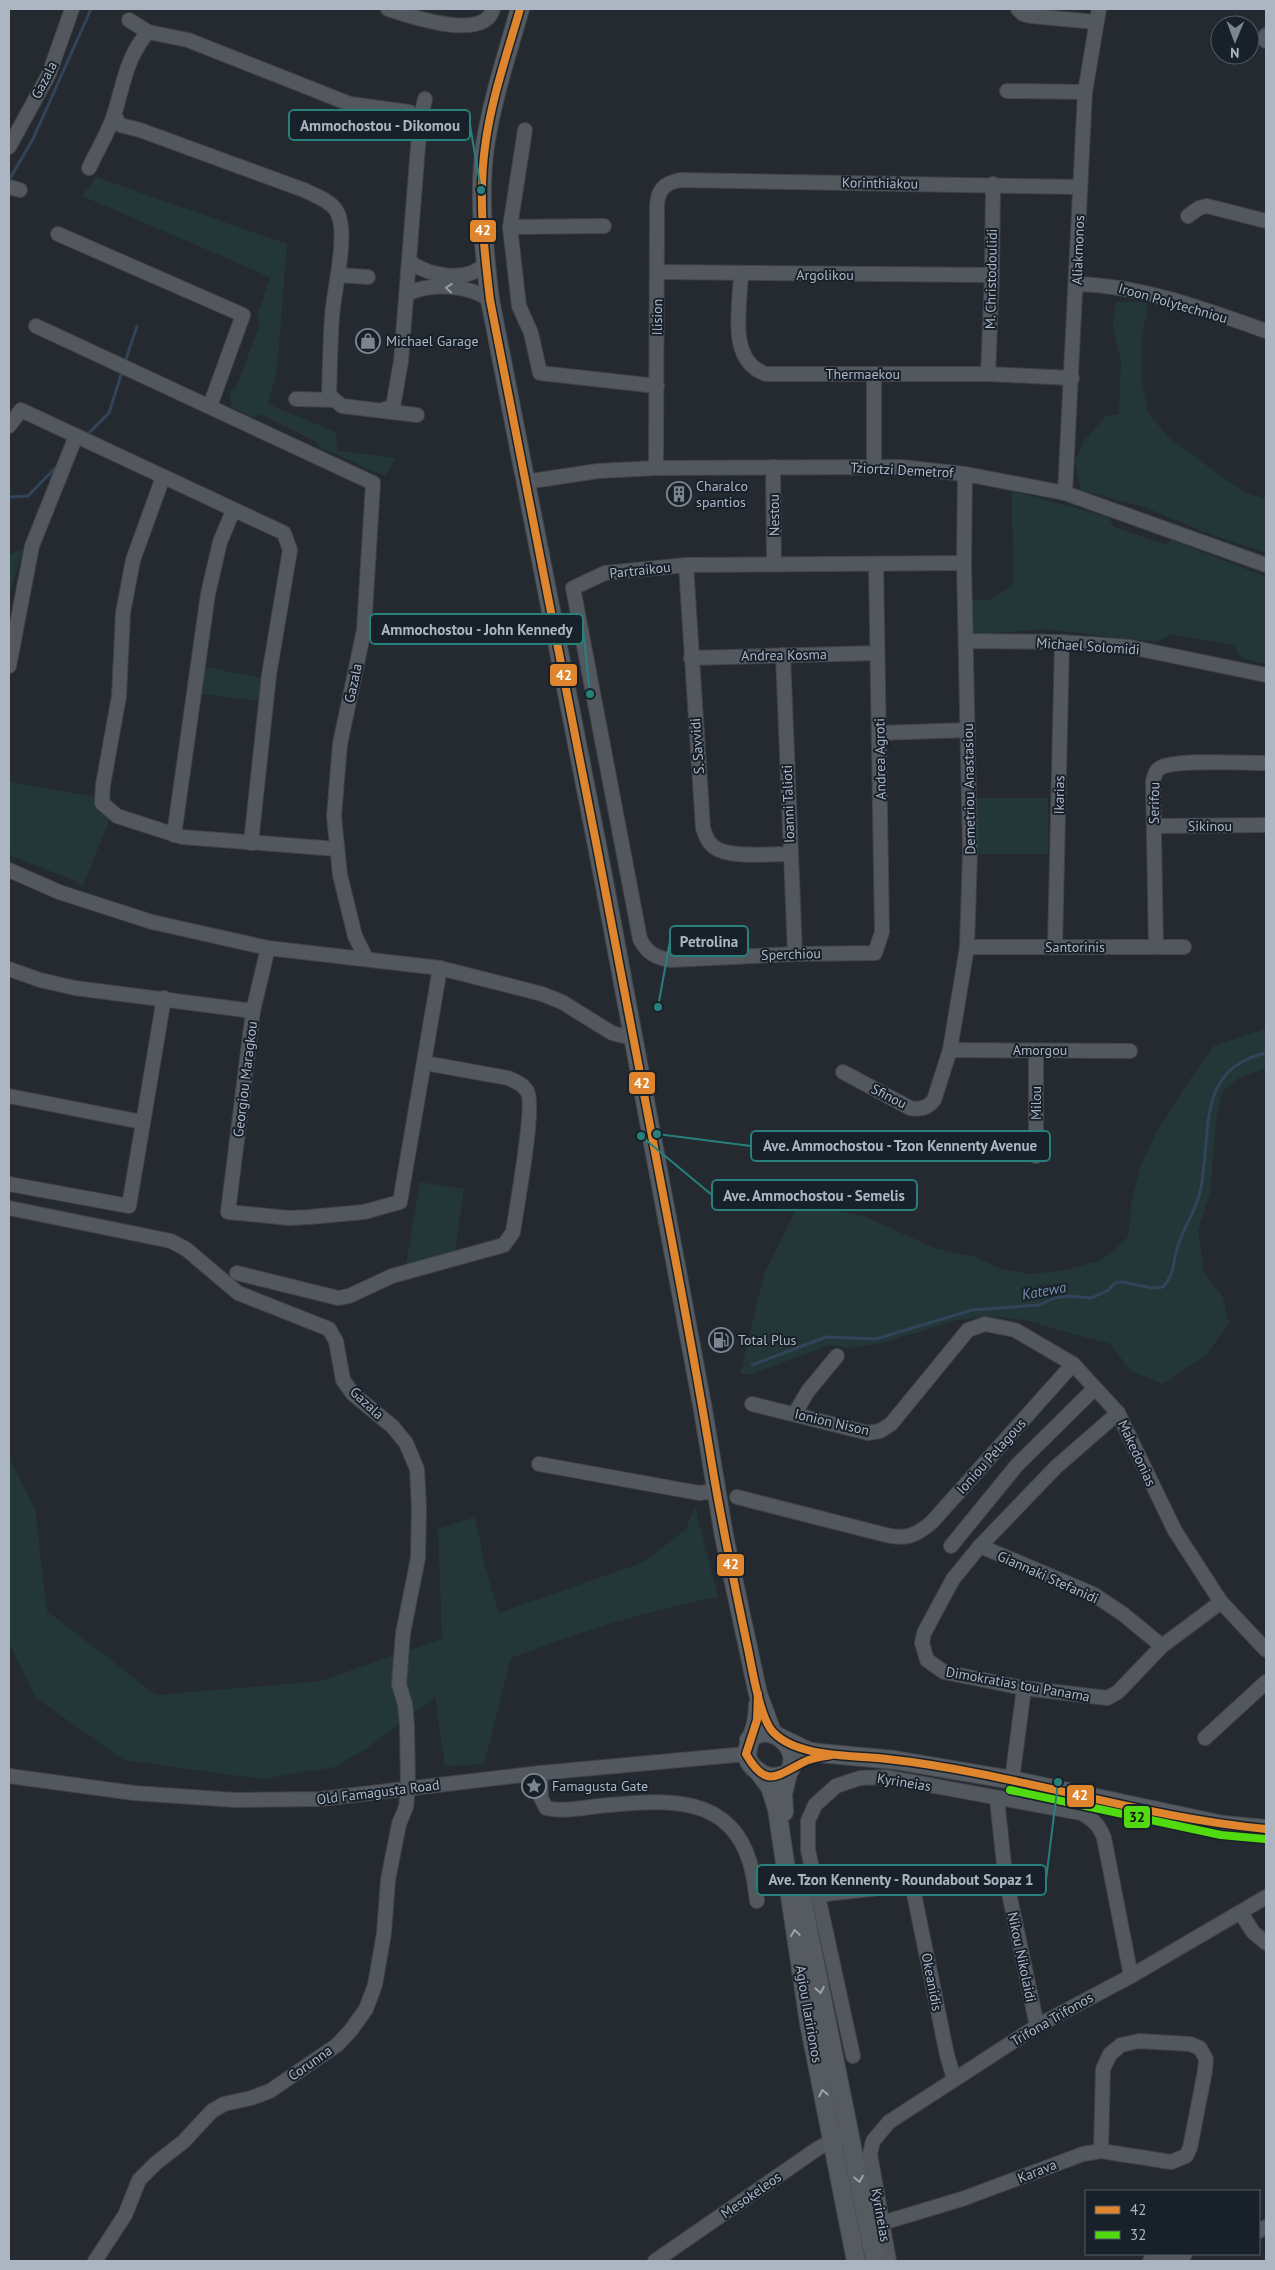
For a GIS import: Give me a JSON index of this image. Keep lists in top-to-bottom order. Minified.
{"streets":{"main road":["Agiou Ilaririonos"],"street":["Gazala","Korinthiakou","Aliakmonos","Argolikou","M. Christodoulidi","Iroon Polytechniou","Ilision","Thermaekou","Tziortzi Demetrof","Nestou","Partraikou","Michael Solomidi","Andrea Kosma","S. Savvidi","Andrea Agroti","Demetriou Anastasiou","Ikarias","Serifou","Ioanni Talioti","Sikinou","Santorinis","Sperchiou","Amorgou","Georgiou Maragkou","Sfinou","Milou","Ionion Nison","Makedonias","Ioniou Pelagous","Giannaki Stefanidi","Dimokratias tou Panama","Kyrineias","Old Famagusta Road","Nikou Nikolaidi","Okeanidis","Trifona Trifonos","Corunna","Karava","Mesokeleos"]},"crossings":[["Gazala","Old Famagusta Road"],["Gazala","Corunna"],["Korinthiakou","Aliakmonos"],["Korinthiakou","M. Christodoulidi"],["Korinthiakou","Ilision"],["Aliakmonos","Iroon Polytechniou"],["Aliakmonos","Thermaekou"],["Aliakmonos","Tziortzi Demetrof"],["Argolikou","M. Christodoulidi"],["Argolikou","Ilision"],["Argolikou","Thermaekou"],["M. Christodoulidi","Thermaekou"],["Ilision","Tziortzi Demetrof"],["Tziortzi Demetrof","Nestou"],["Tziortzi Demetrof","Demetriou Anastasiou"],["Nestou","Partraikou"],["Partraikou","S. Savvidi"],["Partraikou","Andrea Agroti"],["Partraikou","Demetriou Anastasiou"],["Partraikou","Sperchiou"],["Michael Solomidi","Demetriou Anastasiou"],["Michael Solomidi","Ikarias"],["Andrea Kosma","S. Savvidi"],["Andrea Kosma","Andrea Agroti"],["Andrea Kosma","Ioanni Talioti"],["S. Savvidi","Ioanni Talioti"],["Andrea Agroti","Sperchiou"],["Demetriou Anastasiou","Santorinis"],["Demetriou Anastasiou","Amorgou"],["Demetriou Anastasiou","Sfinou"],["Ikarias","Santorinis"],["Serifou","Sikinou"],["Serifou","Santorinis"],["Ioanni Talioti","Sperchiou"],["Amorgou","Milou"],["Ionion Nison","Makedonias"],["Makedonias","Ioniou Pelagous"],["Makedonias","Dimokratias tou Panama"],["Giannaki Stefanidi","Dimokratias tou Panama"],["Kyrineias","Nikou Nikolaidi"],["Kyrineias","Trifona Trifonos"],["Kyrineias","Karava"],["Old Famagusta Road","Agiou Ilaririonos"],["Old Famagusta Road","Corunna"],["Nikou Nikolaidi","Trifona Trifonos"],["Okeanidis","Trifona Trifonos"],["Agiou Ilaririonos","Mesokeleos"]],"water":["Katewa"],"places":{"other":["Ammochostou - Dikomou","Ammochostou - John Kennedy","Petrolina","Ave. Ammochostou - Tzon Kennenty Avenue","Ave. Ammochostou - Semelis","Ave. Tzon Kennenty - Roundabout Sopaz 1"],"shop":["Michael Garage"],"building":["Charalco spantios"],"fuel station":["Total Plus"],"place":["Famagusta Gate"]},"lines":["transit line 42","transit line 32"],"legend":["42","32"],"north":"bottom"}
